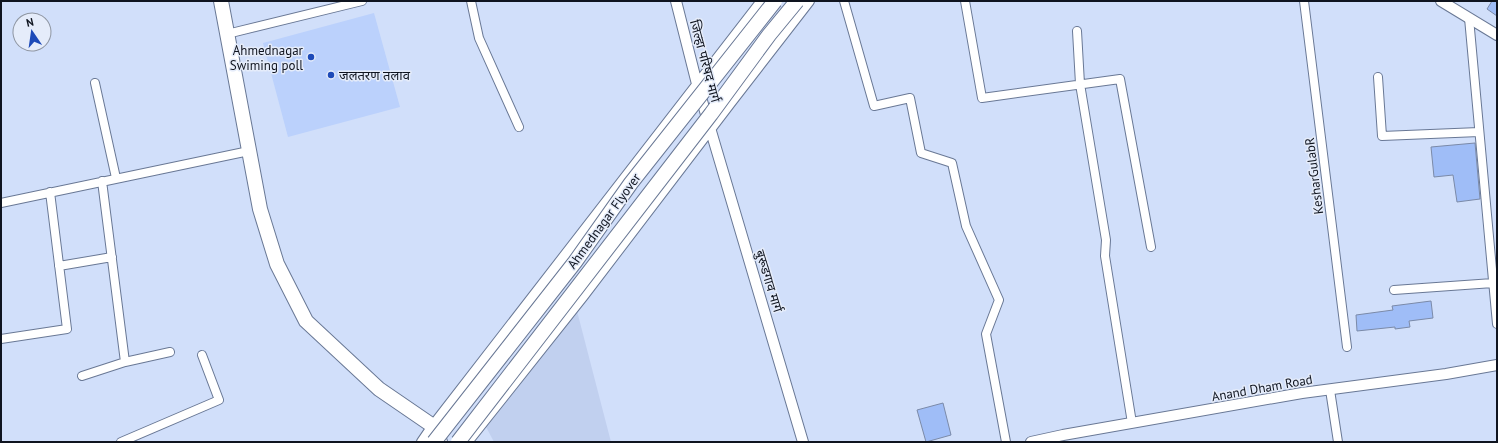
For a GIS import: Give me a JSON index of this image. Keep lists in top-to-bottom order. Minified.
{"streets":{"highway":["Ahmednagar Flyover"],"street":["जिल्हा परिषद मार्ग","KesharGulabR","बुरूडगाव मार्ग","Anand Dham Road"]},"crossings":[["जिल्हा परिषद मार्ग","बुरूडगाव मार्ग"]],"places":["Ahmednagar Swiming poll","जलतरण तलाव"],"north":"top"}
